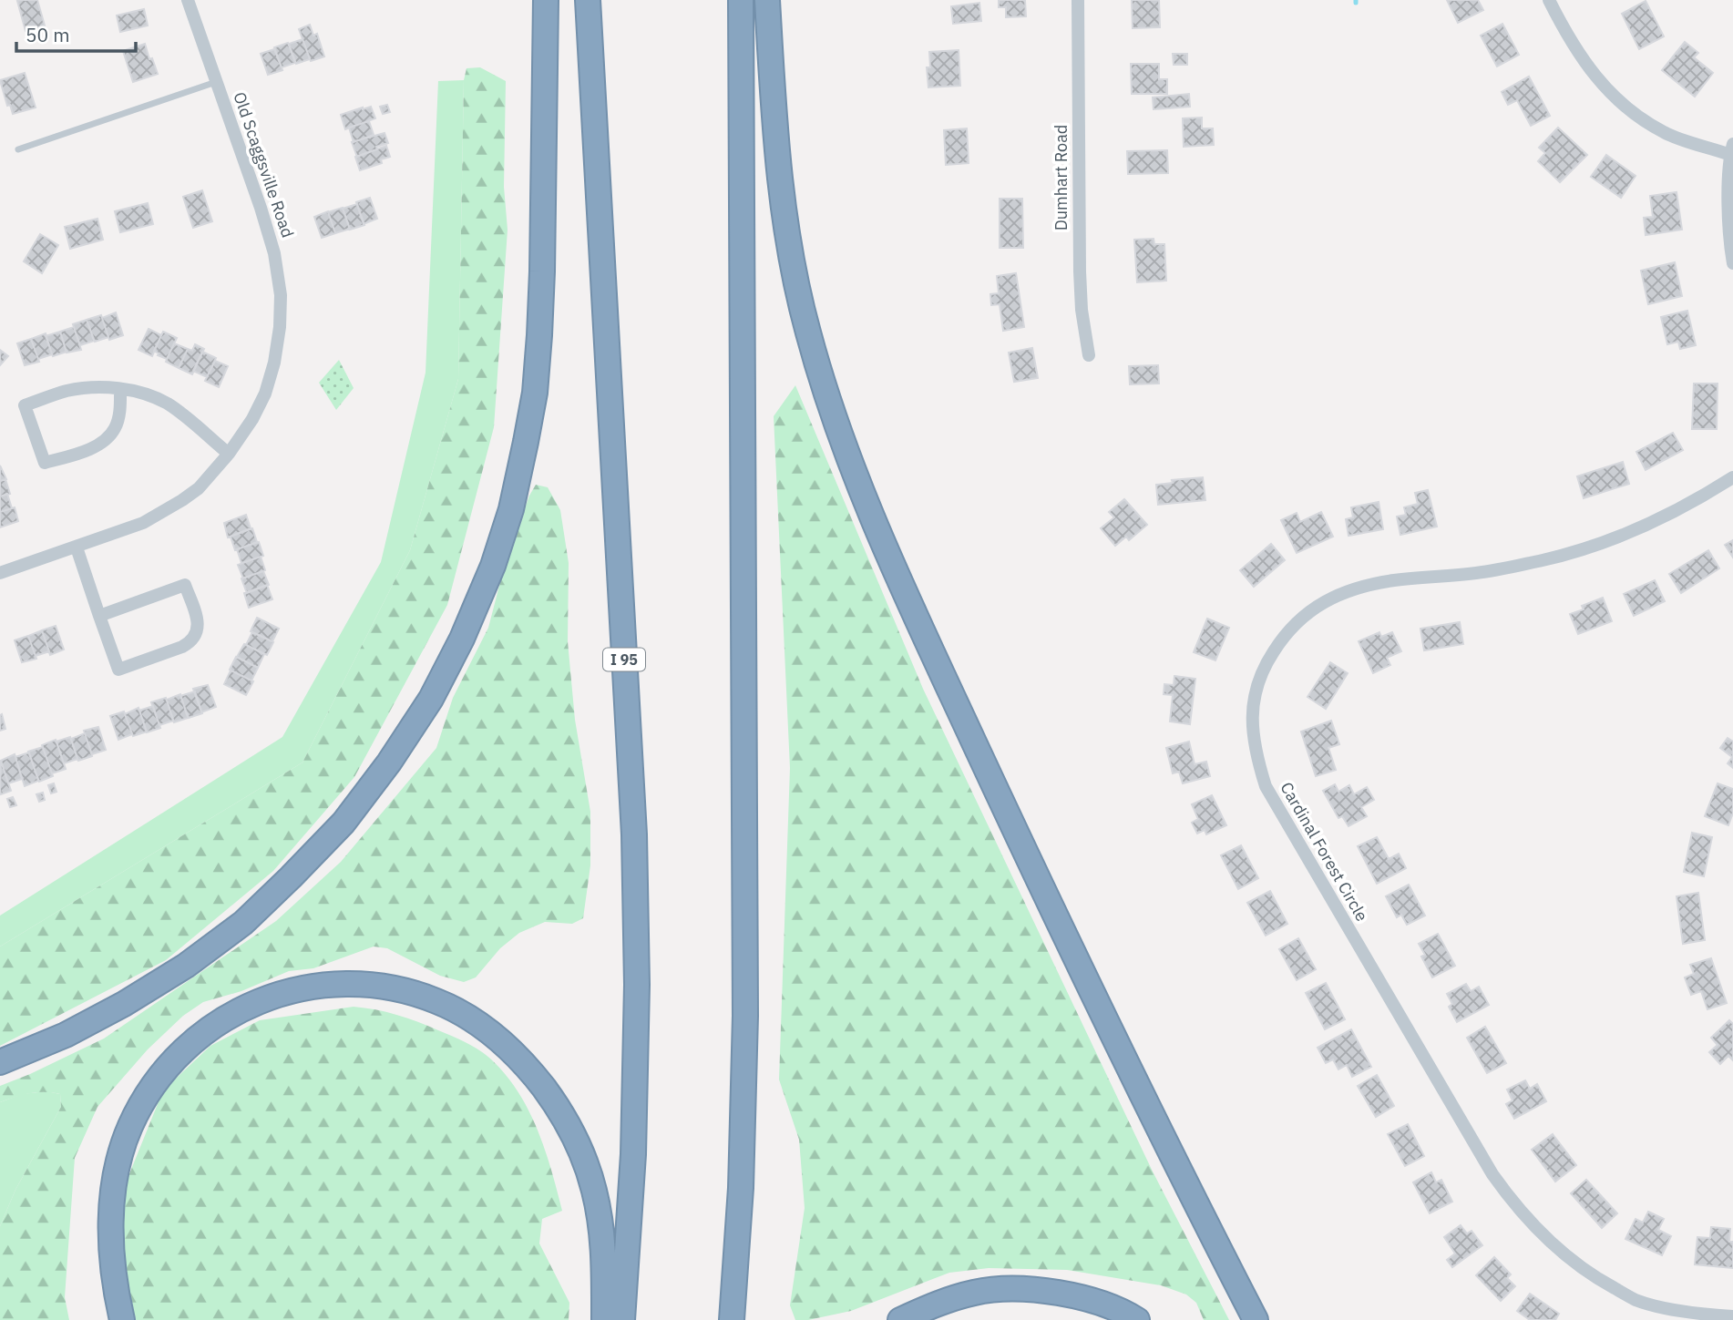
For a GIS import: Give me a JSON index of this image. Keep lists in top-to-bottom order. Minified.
{"streets":{"highway":["I 95"],"street":["Old Scaggsville Road","Dumhart Road","Cardinal Forest Circle"]},"scale_bar":"50 m"}
